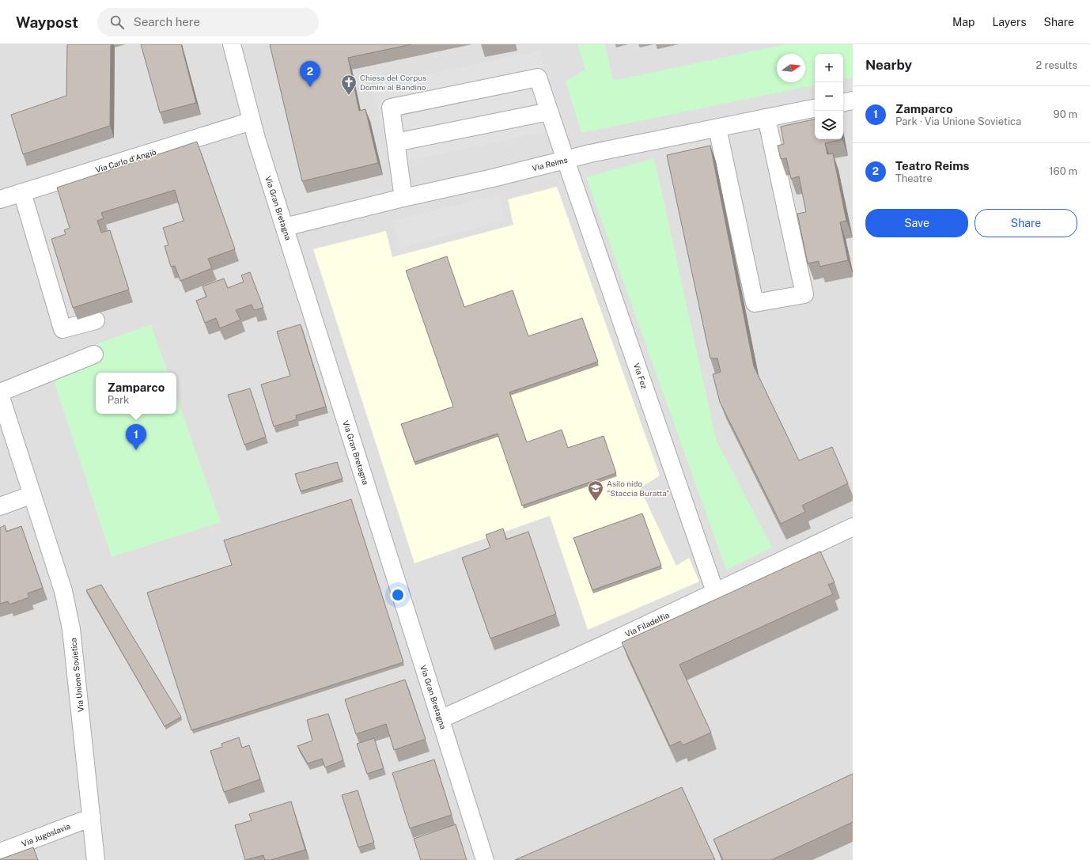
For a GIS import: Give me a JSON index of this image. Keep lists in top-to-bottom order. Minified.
{"streets":{"street":["Via Carlo d'Angiò","Via Reims","Via Gran Bretagna","Via Fez","Via Filadelfia","Via Unione Sovietica","Via Jugoslavia"]},"crossings":[["Via Carlo d'Angiò","Via Gran Bretagna"],["Via Reims","Via Gran Bretagna"],["Via Reims","Via Fez"],["Via Gran Bretagna","Via Filadelfia"],["Via Fez","Via Filadelfia"],["Via Unione Sovietica","Via Jugoslavia"]],"places":{"church":["Chiesa del Corpus Domini al Bandino"],"school or university":["Asilo nido \"Staccia Buratta\""]},"north":"right","page":{"header":"Waypost","search":"Search here","nav":["Map","Layers","Share"],"heading":["Nearby","2 results"],"map_buttons":["+","−"],"pins":["2","1"],"list":[{"mark":"1","name":"Zamparco","note":"Park · Via Unione Sovietica","value":"90 m"},{"mark":"2","name":"Teatro Reims","note":"Theatre","value":"160 m"}],"buttons":["Save","Share"],"popup":["Zamparco","Park"]}}
